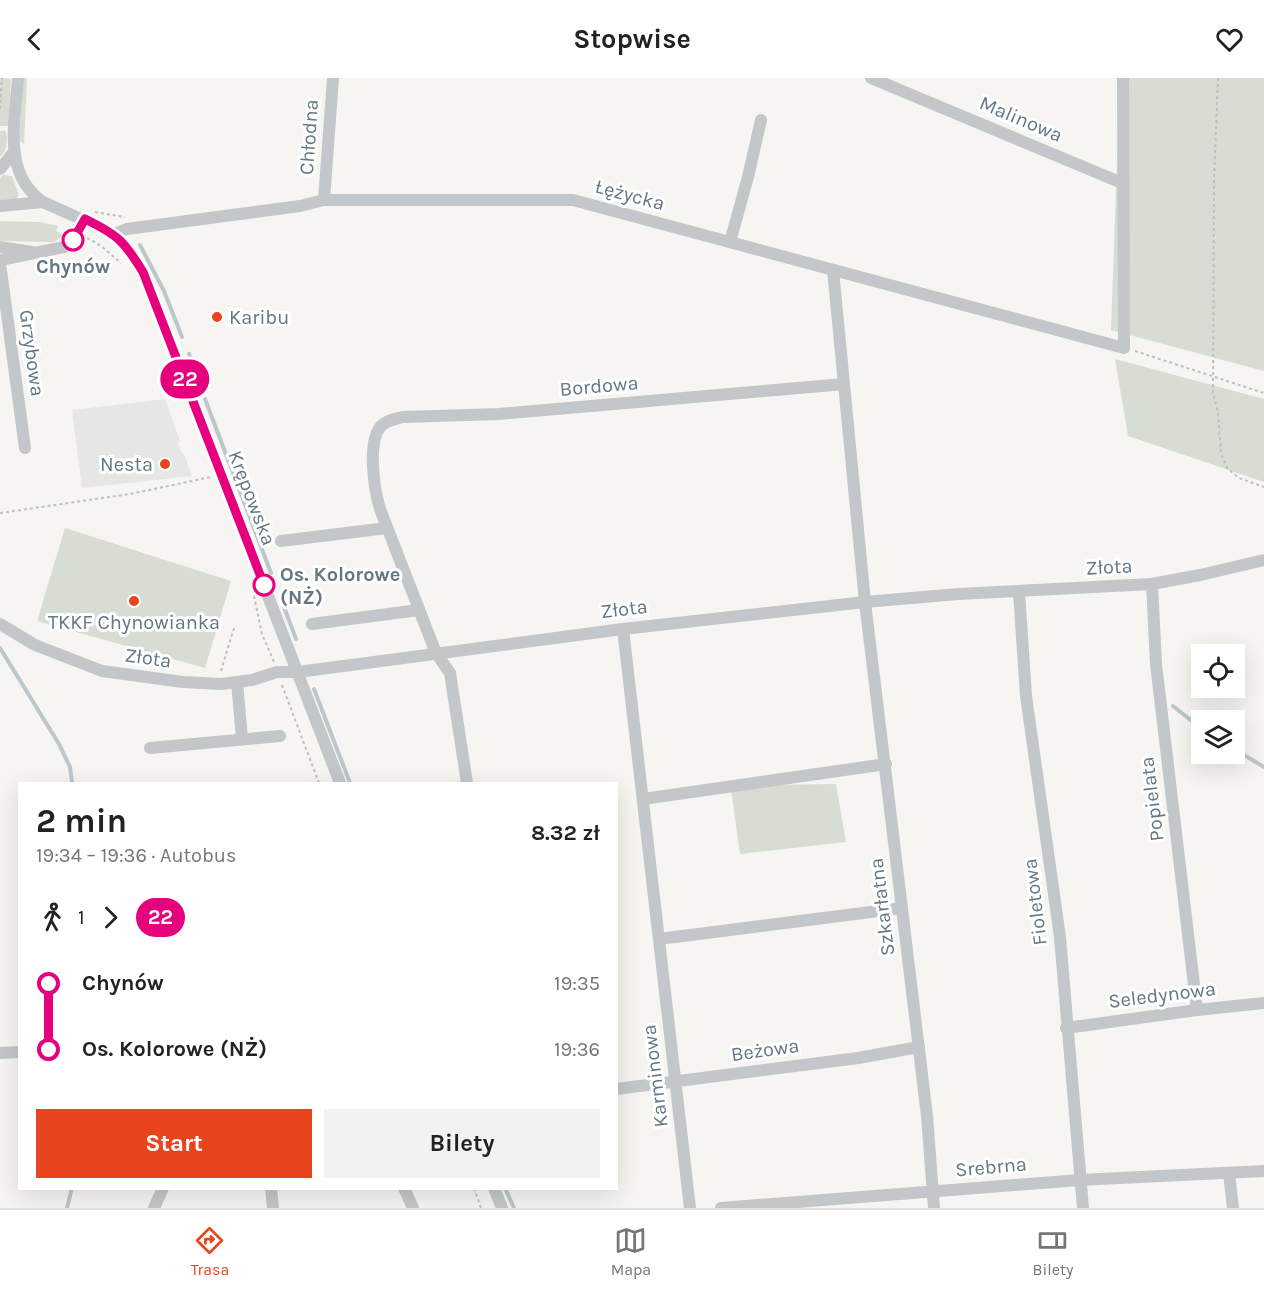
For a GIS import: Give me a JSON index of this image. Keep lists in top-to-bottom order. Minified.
{"streets":{"street":["Malinowa","Chłodna","Łężycka","Grzybowa","Bordowa","Krępowska","Złota","Popielata","Fioletowa","Szkarłatna","Seledynowa","Beżowa","Karminowa","Srebrna"]},"crossings":[["Chłodna","Łężycka"],["Łężycka","Krępowska"],["Bordowa","Złota"],["Krępowska","Złota"],["Złota","Popielata"],["Złota","Fioletowa"],["Złota","Szkarłatna"],["Złota","Karminowa"],["Popielata","Seledynowa"],["Fioletowa","Seledynowa"],["Fioletowa","Srebrna"],["Szkarłatna","Beżowa"],["Szkarłatna","Srebrna"],["Beżowa","Karminowa"]],"places":["Chynów","Karibu","Nesta","Os. Kolorowe (NŻ)","TKKF Chynowianka"],"lines":["bus line 22"],"page":{"header":"Stopwise","on_map":"22","heading":["2 min","19:34 – 19:36 · Autobus","8.32 zł"],"legs":["1","22"],"list":[{"name":"Chynów","value":"19:35"},{"name":"Os. Kolorowe (NŻ)","value":"19:36"}],"buttons":["Start","Bilety"],"tabs":["Trasa","Mapa","Bilety"]}}
